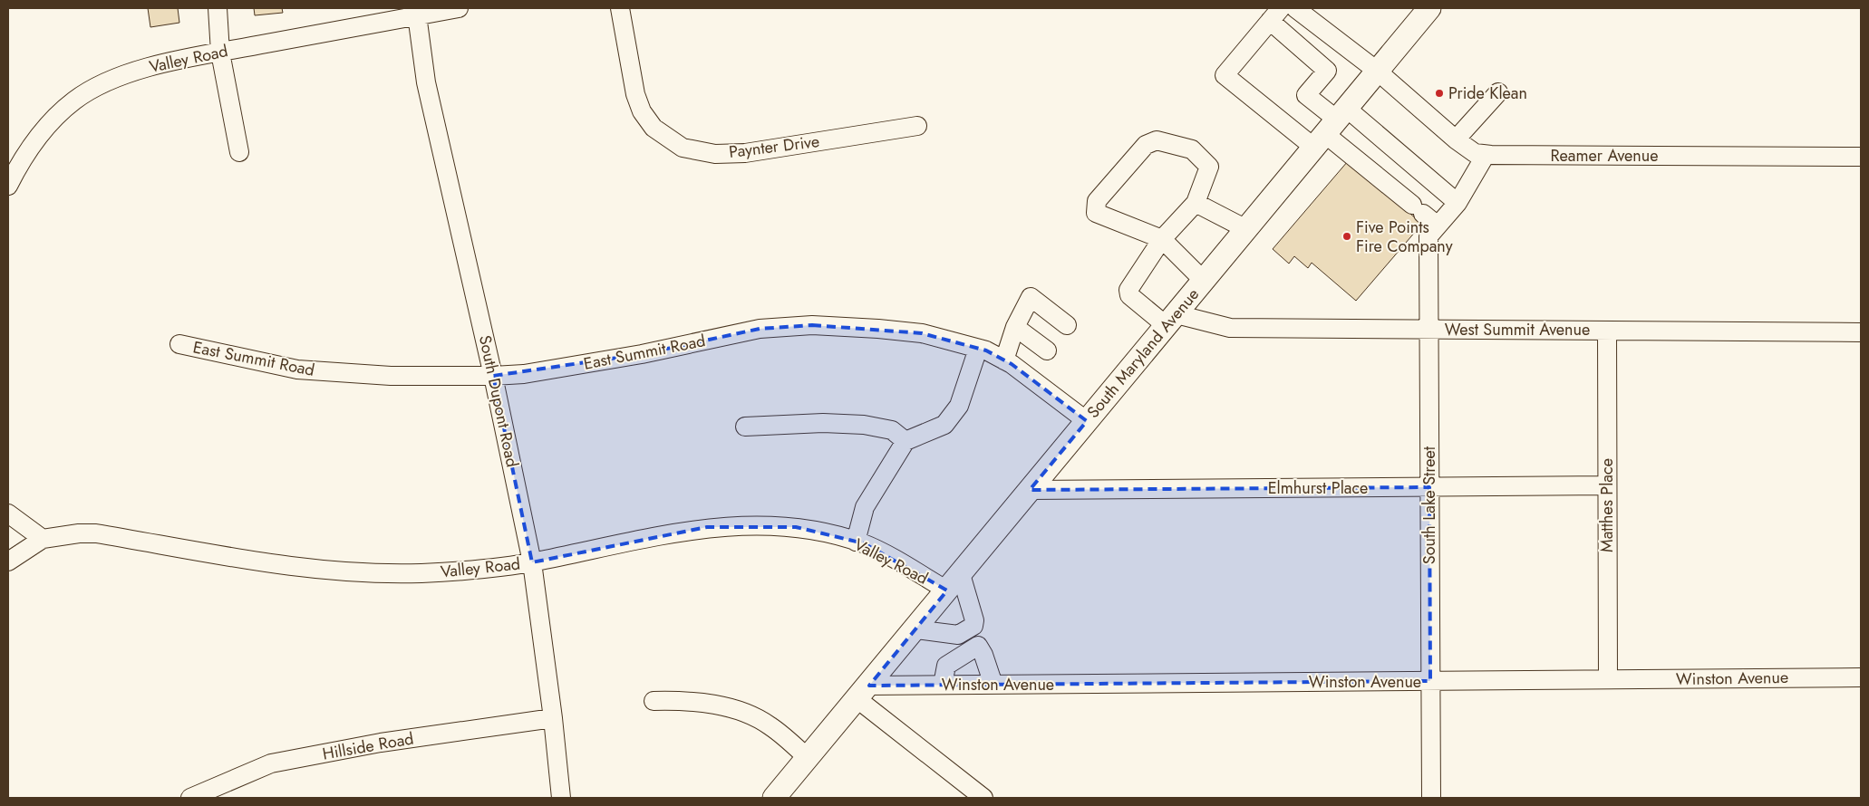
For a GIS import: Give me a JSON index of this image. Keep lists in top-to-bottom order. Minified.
{"streets":{"main road":["South Maryland Avenue"],"street":["Valley Road","Paynter Drive","Reamer Avenue","West Summit Avenue","East Summit Road","South Dupont Road","Elmhurst Place","South Lake Street","Matthes Place","Winston Avenue","Hillside Road"]},"crossings":[["Valley Road","South Maryland Avenue"],["Valley Road","South Dupont Road"],["Reamer Avenue","South Maryland Avenue"],["Reamer Avenue","South Lake Street"],["West Summit Avenue","South Maryland Avenue"],["West Summit Avenue","South Lake Street"],["West Summit Avenue","Matthes Place"],["East Summit Road","South Maryland Avenue"],["East Summit Road","South Dupont Road"],["South Maryland Avenue","Elmhurst Place"],["South Maryland Avenue","Winston Avenue"],["South Dupont Road","Hillside Road"],["Elmhurst Place","South Lake Street"],["Elmhurst Place","Matthes Place"],["South Lake Street","Winston Avenue"],["Matthes Place","Winston Avenue"]],"places":["Pride Klean","Five Points Fire Company"]}
